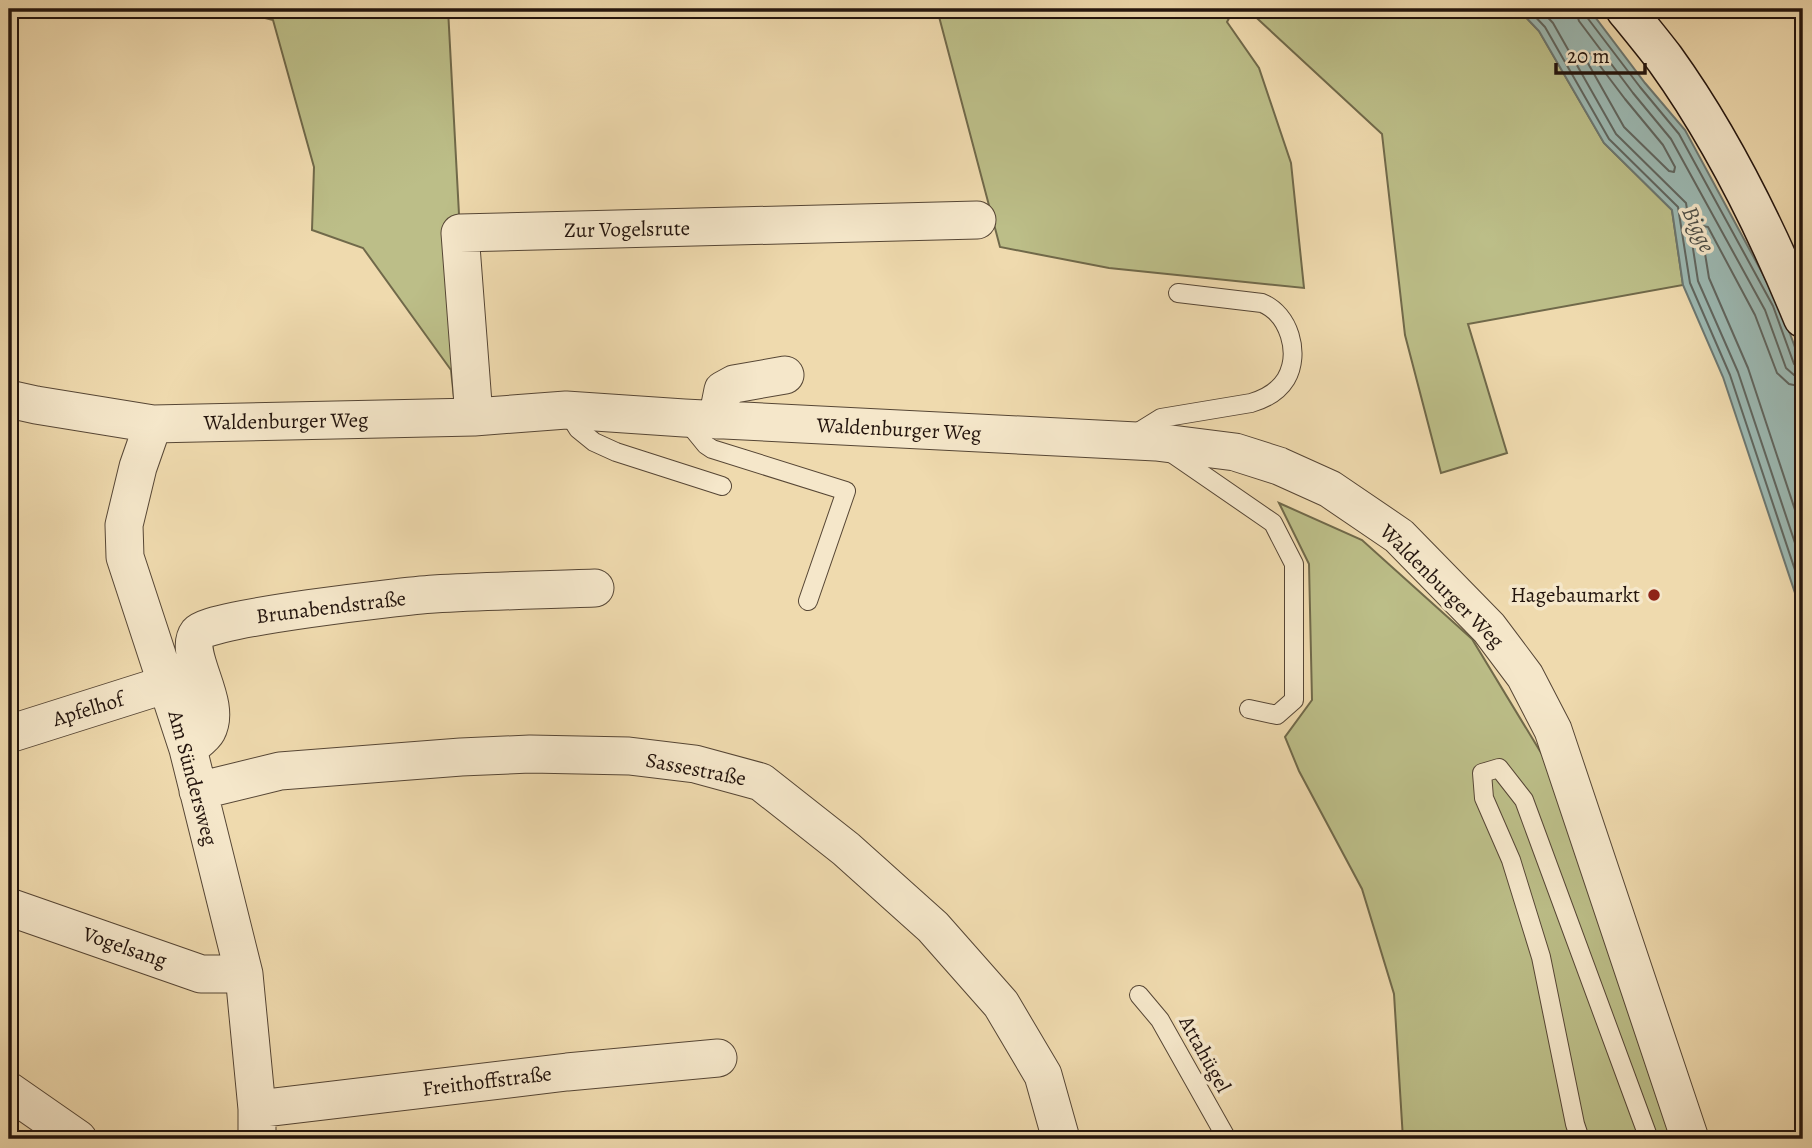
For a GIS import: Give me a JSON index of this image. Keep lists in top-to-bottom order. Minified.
{"streets":{"street":["Zur Vogelsrute","Waldenburger Weg","Brunabendstraße","Apfelhof","Sassestraße","Am Sündersweg","Vogelsang","Freithoffstraße"],"lane":["Attahügel"]},"crossings":[["Zur Vogelsrute","Waldenburger Weg"],["Waldenburger Weg","Am Sündersweg"],["Brunabendstraße","Am Sündersweg"],["Apfelhof","Am Sündersweg"],["Sassestraße","Am Sündersweg"],["Am Sündersweg","Vogelsang"],["Am Sündersweg","Freithoffstraße"]],"water":["Bigge"],"places":["Hagebaumarkt"],"scale_bar":"20 m"}
